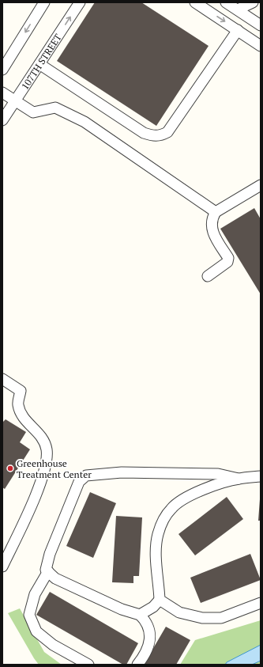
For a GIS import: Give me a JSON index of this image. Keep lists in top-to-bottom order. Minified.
{"streets":{"street":["107TH STREET"]},"places":["Greenhouse Treatment Center"]}
